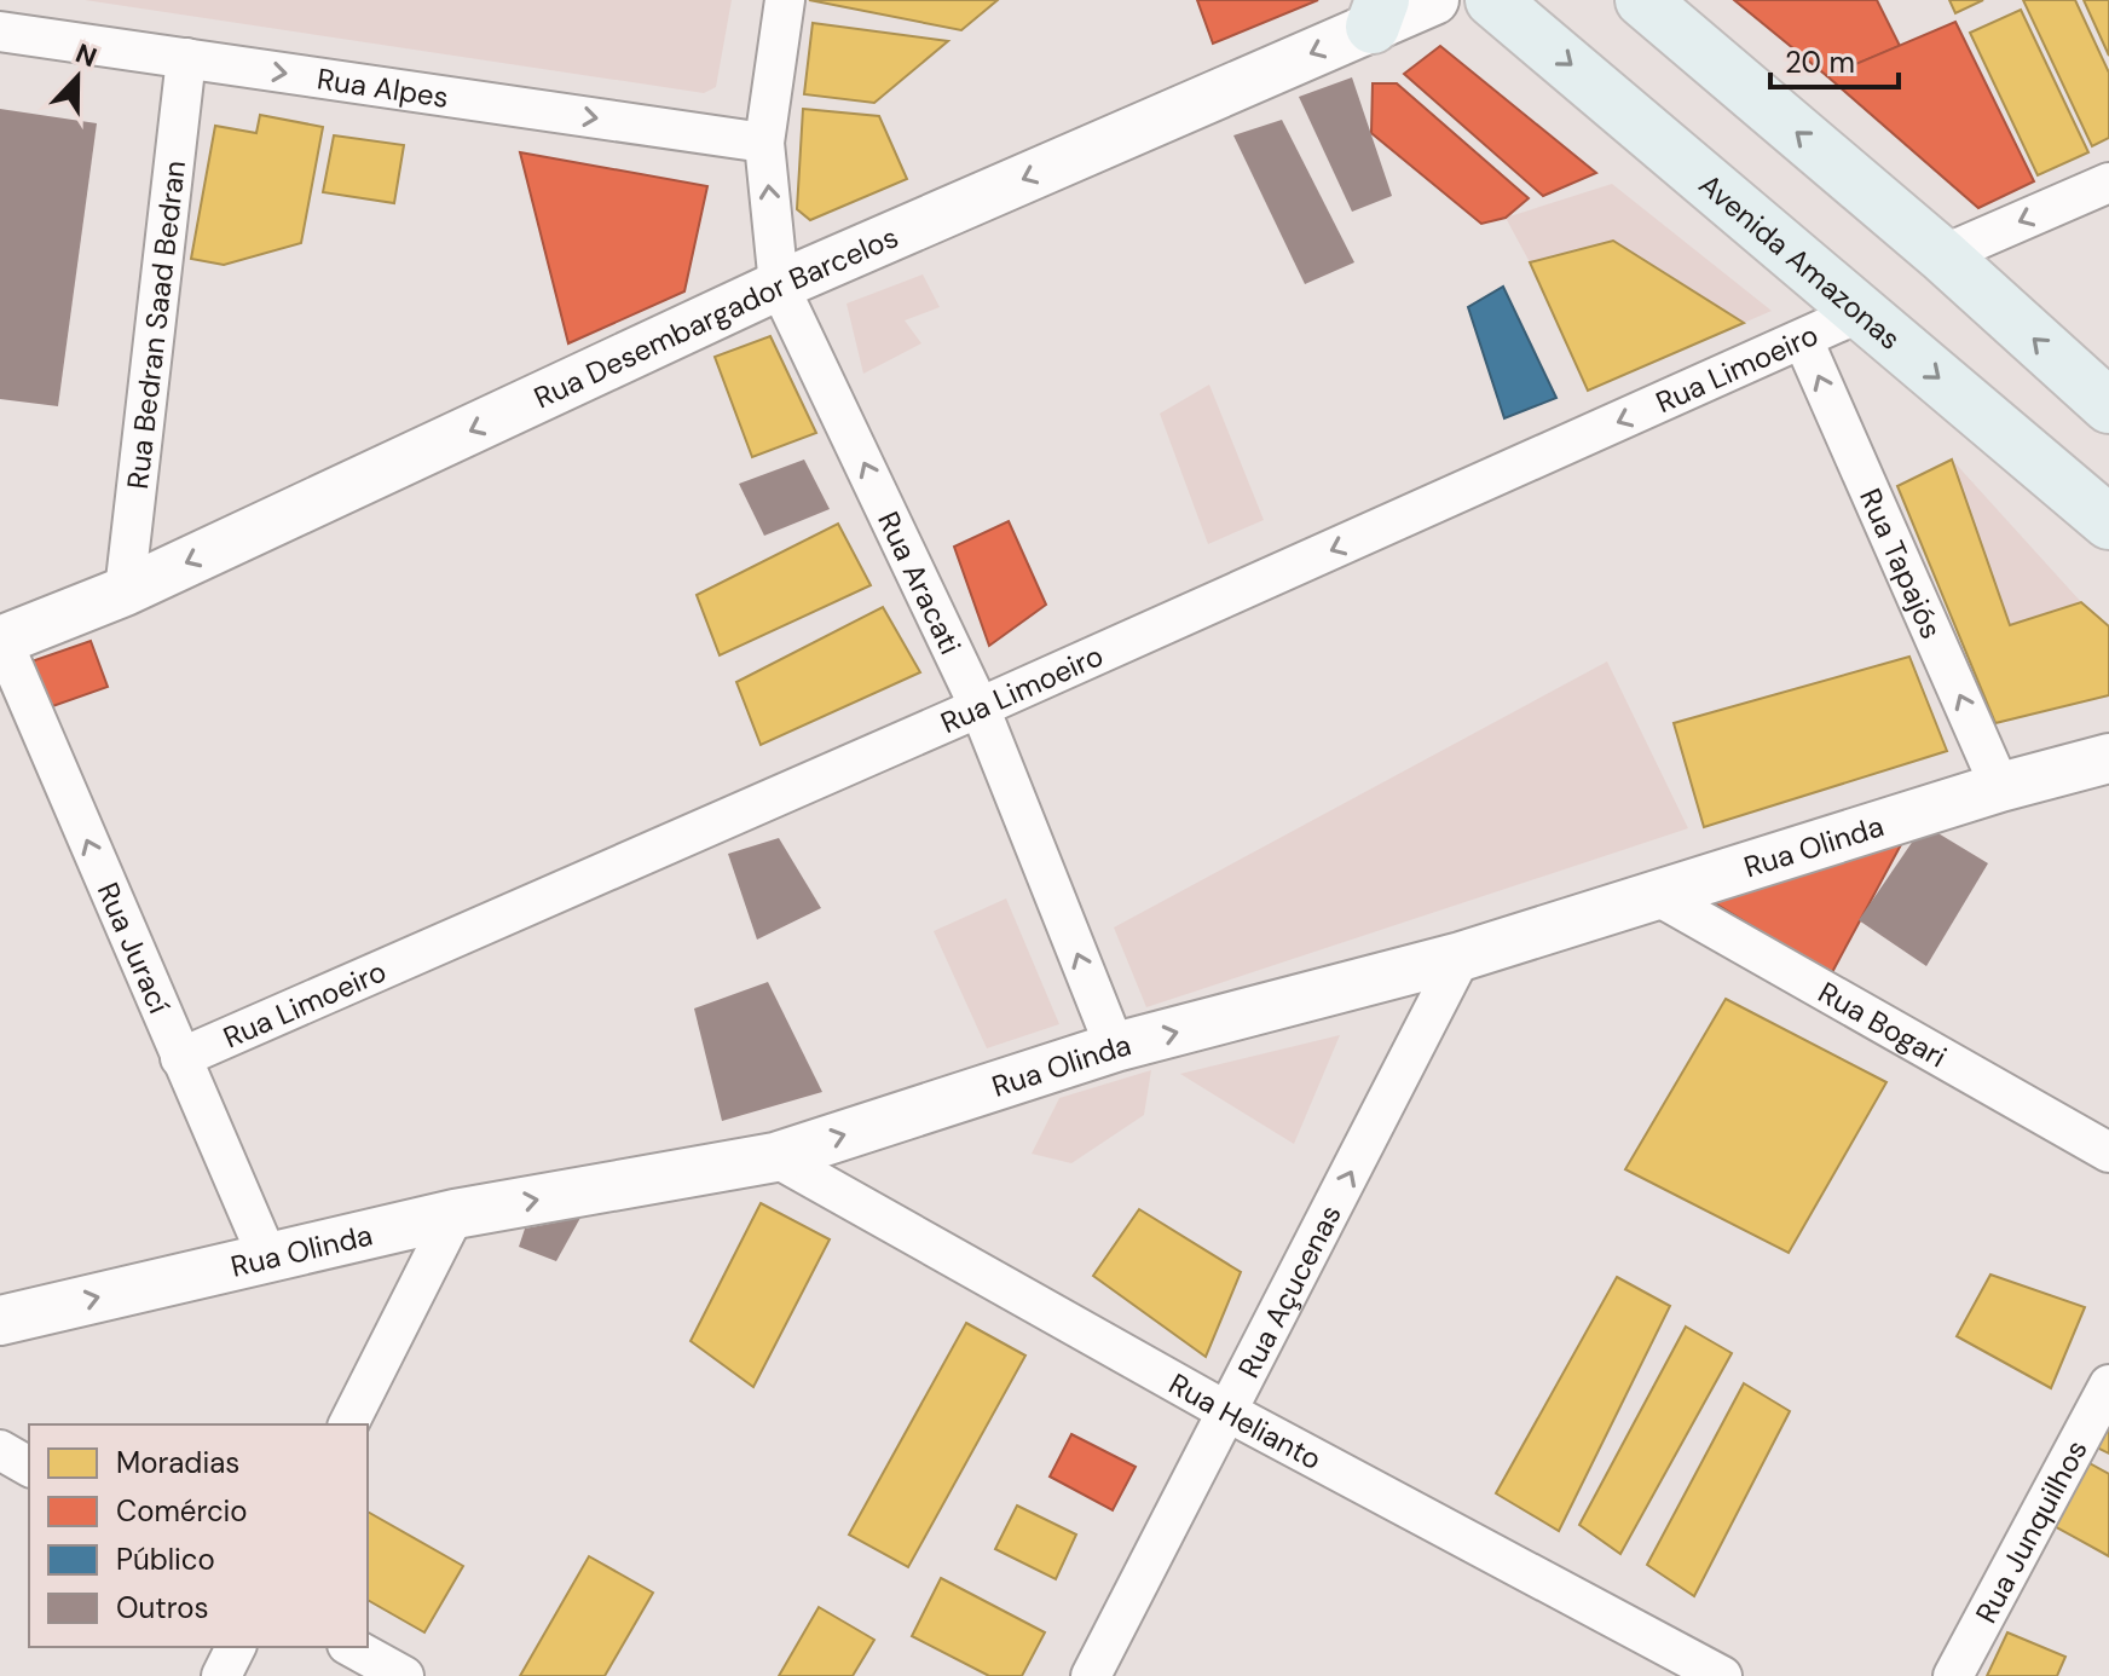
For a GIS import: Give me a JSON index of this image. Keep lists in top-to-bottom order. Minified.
{"streets":{"main road":["Avenida Amazonas"],"street":["Rua Alpes","Rua Desembargador Barcelos","Rua Bedran Saad Bedran","Rua Limoeiro","Rua Tapajós","Rua Aracati","Rua Olinda","Rua Jurací","Rua Bogari","Rua Açucenas","Rua Helianto","Rua Junquilhos"]},"crossings":[["Rua Alpes","Rua Bedran Saad Bedran"],["Rua Alpes","Rua Aracati"],["Avenida Amazonas","Rua Limoeiro"],["Rua Desembargador Barcelos","Rua Bedran Saad Bedran"],["Rua Desembargador Barcelos","Rua Aracati"],["Rua Desembargador Barcelos","Rua Jurací"],["Rua Limoeiro","Rua Tapajós"],["Rua Limoeiro","Rua Aracati"],["Rua Limoeiro","Rua Jurací"],["Rua Tapajós","Rua Olinda"],["Rua Aracati","Rua Olinda"],["Rua Olinda","Rua Jurací"],["Rua Olinda","Rua Bogari"],["Rua Olinda","Rua Açucenas"],["Rua Olinda","Rua Helianto"],["Rua Açucenas","Rua Helianto"]],"one_way":["Rua Alpes","Rua Desembargador Barcelos","Rua Limoeiro","Rua Tapajós","Rua Aracati","Rua Olinda","Rua Jurací","Rua Açucenas"],"legend":["Moradias","Comércio","Público","Outros"],"scale_bar":"20 m","north":"top"}
